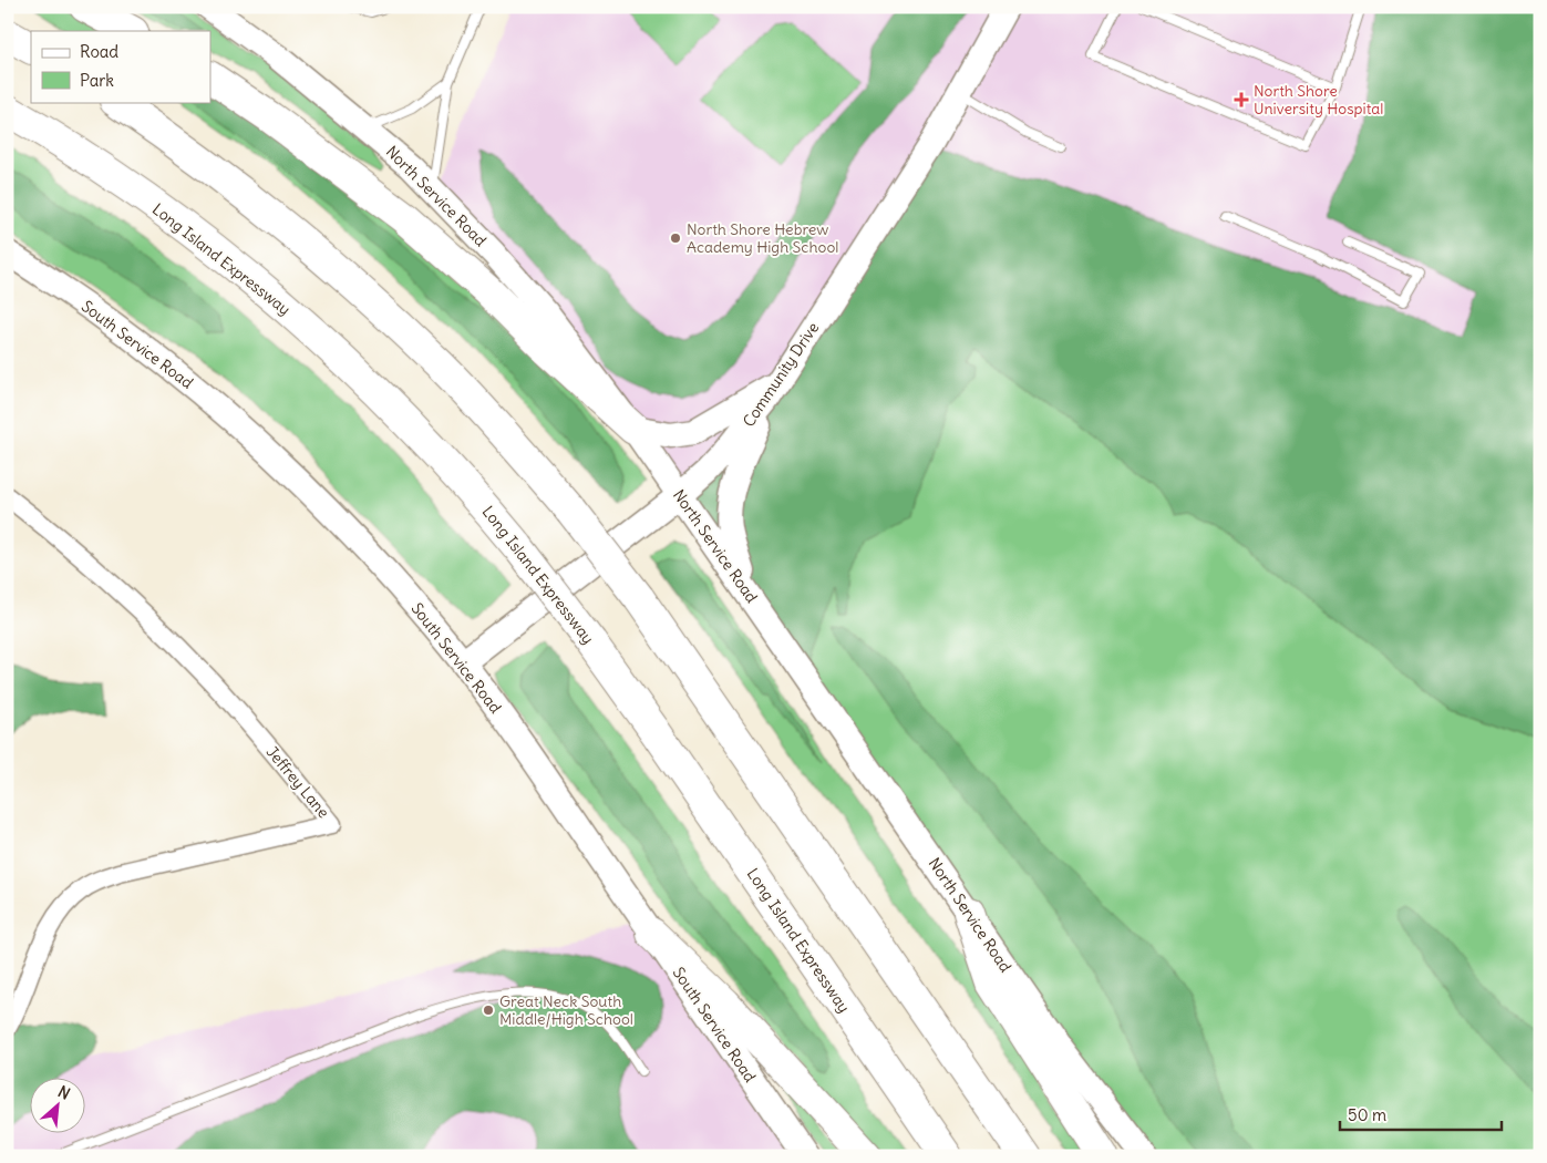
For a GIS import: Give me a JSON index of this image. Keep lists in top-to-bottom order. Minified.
{"streets":{"highway":["Long Island Expressway"],"main road":["North Service Road","South Service Road","Community Drive"],"street":["Jeffrey Lane"]},"crossings":[["North Service Road","Community Drive"],["South Service Road","Community Drive"]],"places":{"health":["North Shore University Hospital"],"other":["North Shore Hebrew Academy High School","Great Neck South Middle/High School"]},"legend":["Road","Park"],"scale_bar":"50 m","north":"top right"}
